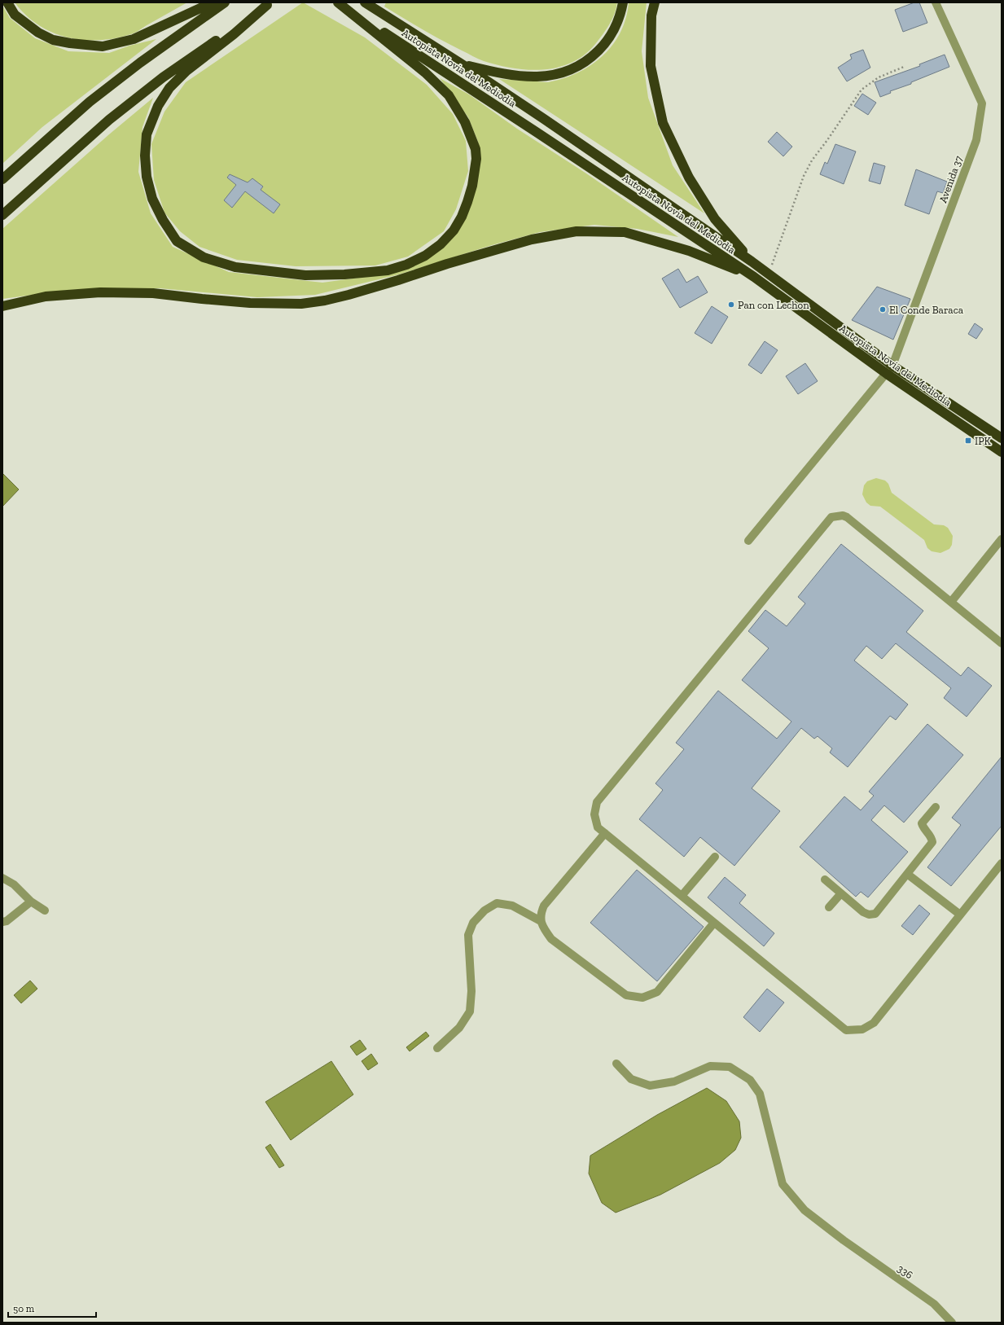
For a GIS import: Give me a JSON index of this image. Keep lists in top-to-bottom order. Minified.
{"streets":{"highway":["Autopista Novia del Mediodía"],"street":["Avenida 37","336"]},"crossings":[["Autopista Novia del Mediodía","Avenida 37"]],"places":{"other":["Pan con Lechon","El Conde Baraca"],"transit":["IPK"]},"scale_bar":"50 m"}
